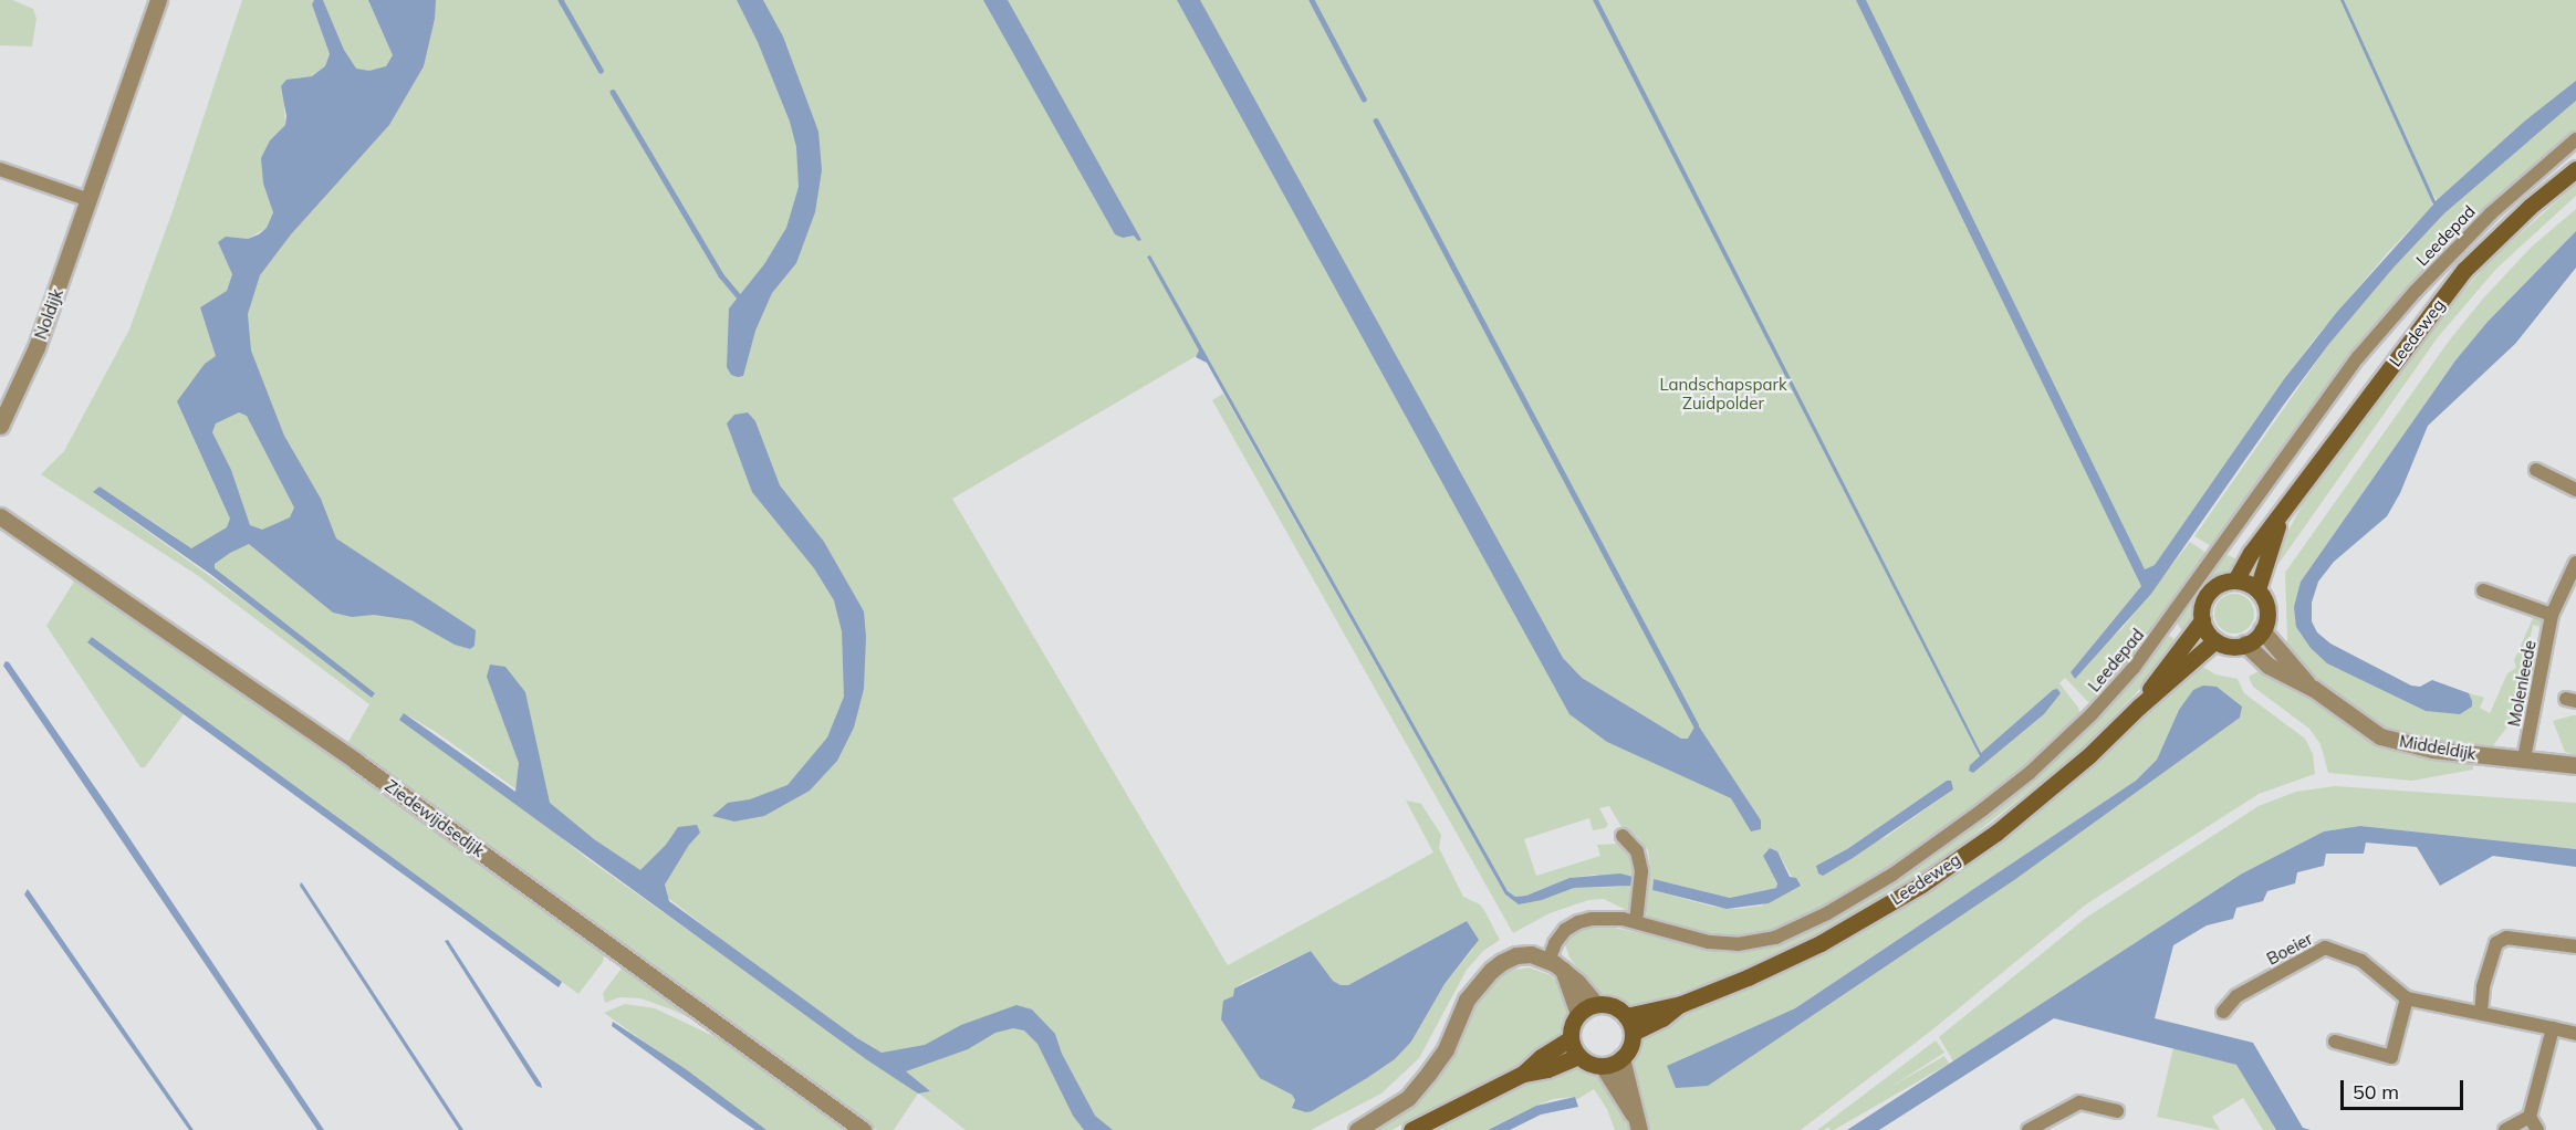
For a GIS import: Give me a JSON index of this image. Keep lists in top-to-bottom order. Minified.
{"streets":{"main road":["Leedeweg"],"street":["Leedepad","Noldijk","Molenleede","Middeldijk","Ziedewijdsedijk","Boeier"]},"crossings":[["Leedeweg","Middeldijk"],["Molenleede","Middeldijk"]],"parks":["Landschapspark Zuidpolder"],"scale_bar":"50 m"}
